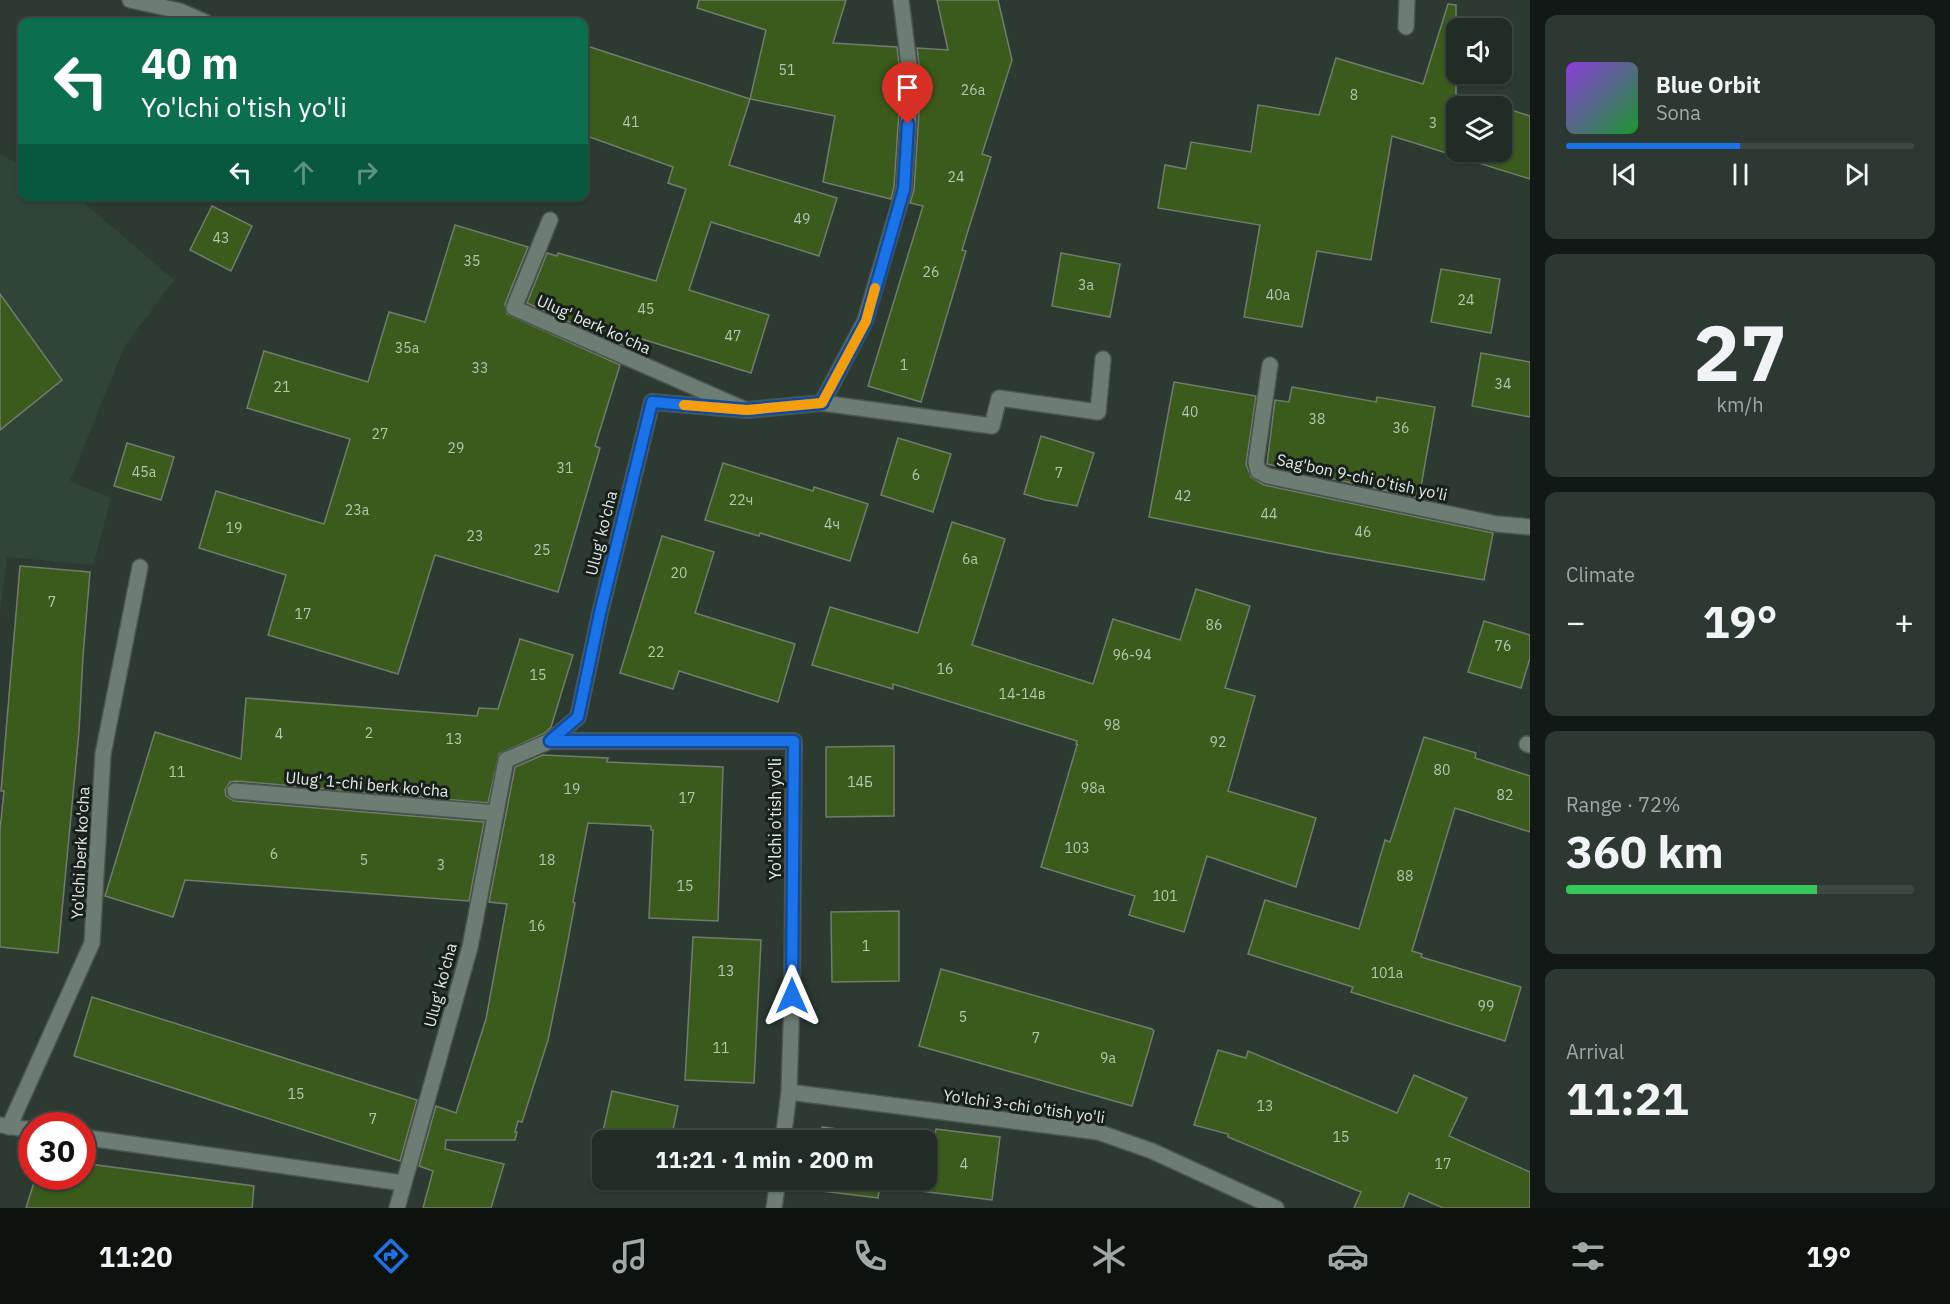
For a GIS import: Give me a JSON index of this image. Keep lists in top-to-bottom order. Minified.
{"streets":{"street":["Ulug' berk ko'cha","Sag'bon 9-chi o'tish yo'li","Ulug' ko'cha","Ulug' 1-chi berk ko'cha","Yo'lchi o'tish yo'li","Yo'lchi berk ko'cha","Yo'lchi 3-chi o'tish yo'li"]},"crossings":[["Ulug' berk ko'cha","Ulug' ko'cha"],["Ulug' ko'cha","Ulug' 1-chi berk ko'cha"],["Ulug' ko'cha","Yo'lchi o'tish yo'li"],["Yo'lchi o'tish yo'li","Yo'lchi 3-chi o'tish yo'li"]],"house_numbers":["51","26a","8","41","3","24","49","43","35","26","3a","40a","24","45","47","35a","1","33","34","21","40","38","36","27","29","31","45a","7","6","42","22ч","23a","44","4ч","19","46","23","25","6a","20","7","17","86","76","22","96-94","16","15","14-14в","98","2","4","13","92","80","11","14Б","98a","19","82","17","103","6","5","18","3","88","15","101","16","1","13","101a","99","5","7","11","9a","15","13","7","15","4","17"],"page":{"turn":["40 m","Yo'lchi o'tish yo'li"],"song":["Blue Orbit","Sona"],"tile":[["27","km/h"],"Climate",["Range · 72%","360 km"],["Arrival","11:21"]],"heat":["−","19°","+"],"limit":"30","trip":"11:21 · 1 min · 200 m","tabs":["11:20","19°"]}}
